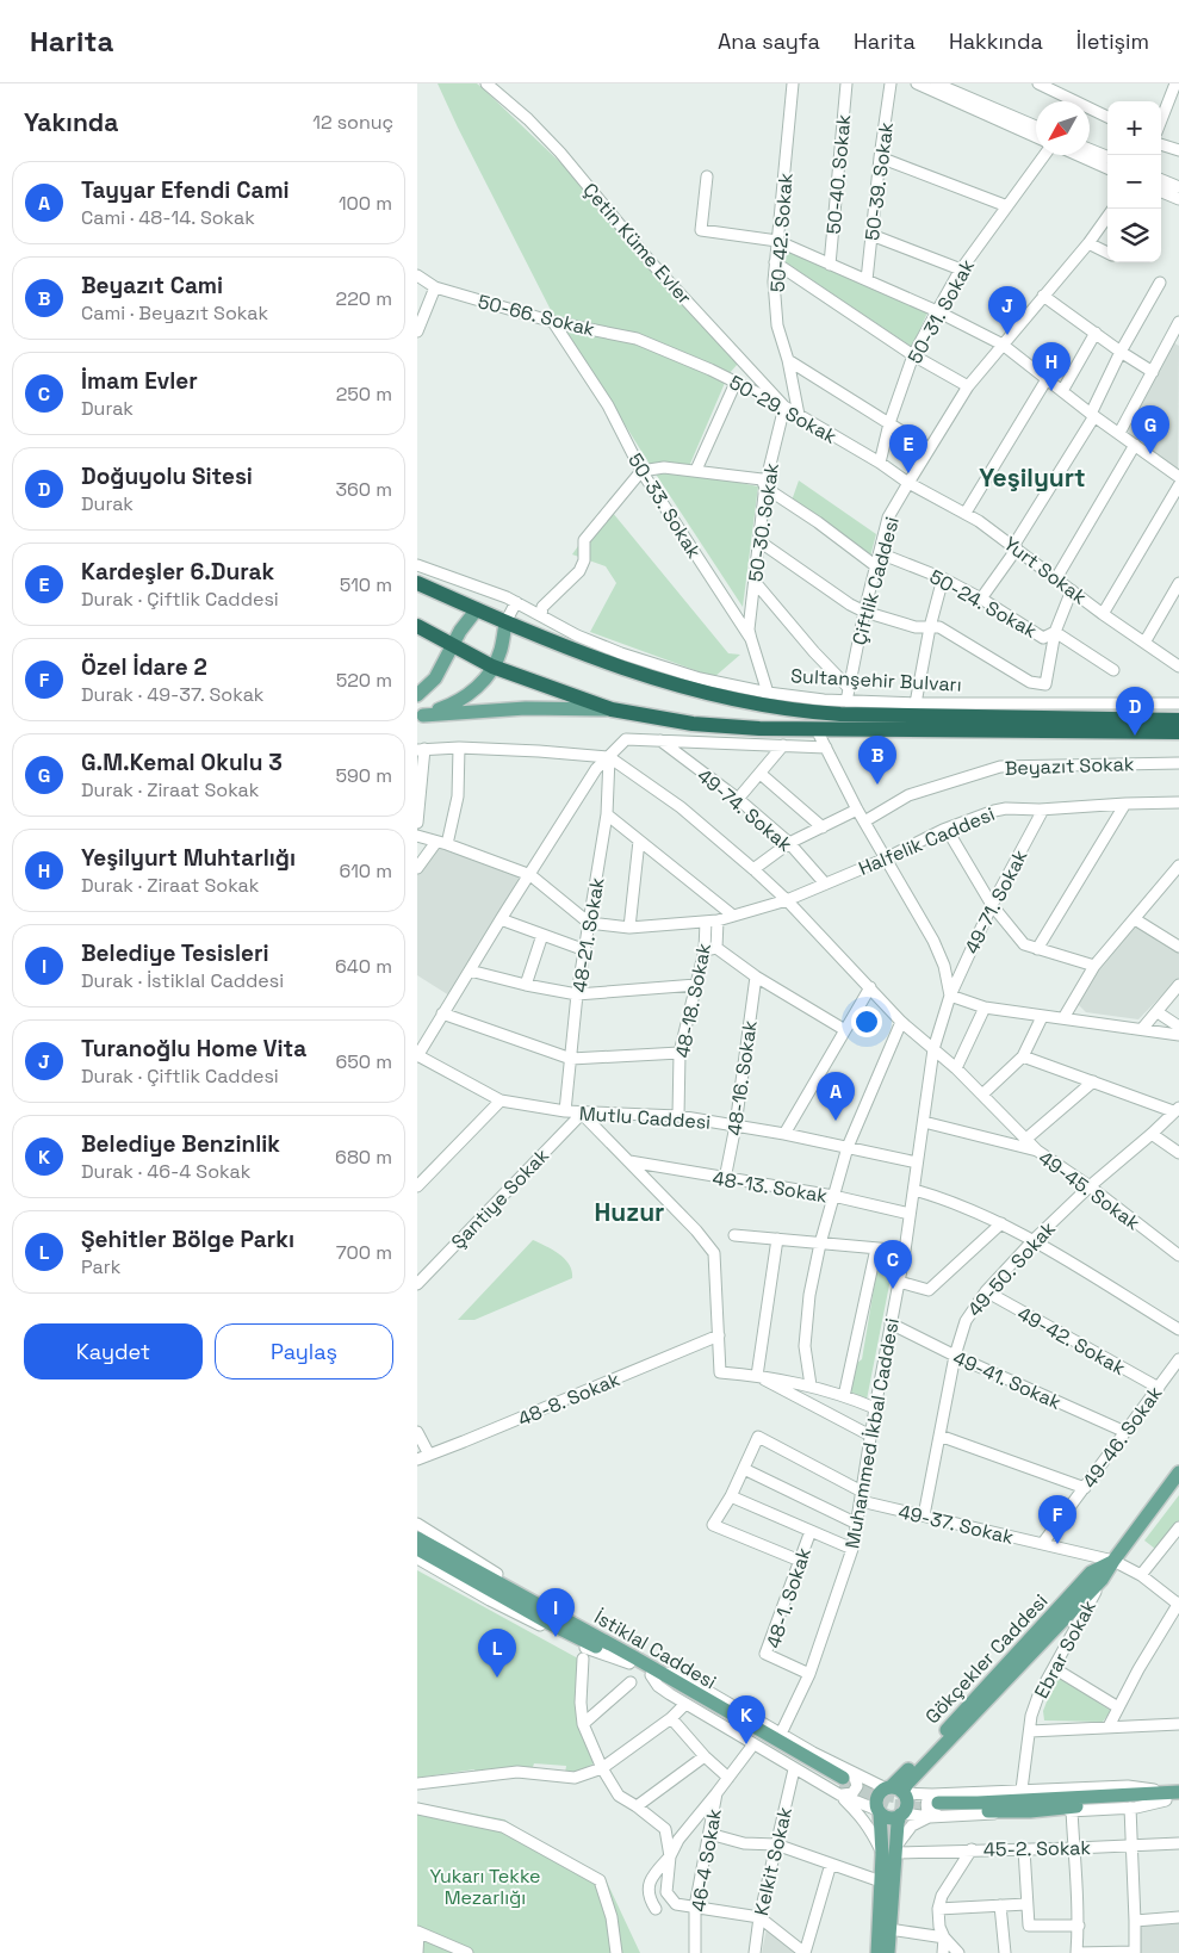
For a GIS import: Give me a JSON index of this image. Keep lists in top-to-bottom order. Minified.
{"streets":{"highway":["Sultanşehir Bulvarı"],"main road":["İstiklal Caddesi","Gökçekler Caddesi"],"street":["50-40. Sokak","50-39. Sokak","50-42. Sokak","Çetin Küme Evler","50-31. Sokak","50-66. Sokak","50-29. Sokak","50-33. Sokak","50-30. Sokak","Yurt Sokak","Çiftlik Caddesi","50-24. Sokak","Beyazıt Sokak","49-74. Sokak","Halfelik Caddesi","49-71. Sokak","48-21. Sokak","48-18. Sokak","48-16. Sokak","Mutlu Caddesi","48-13. Sokak","49-45. Sokak","Şantiye Sokak","49-50. Sokak","49-42. Sokak","49-41. Sokak","48-8. Sokak","Muhammed İkbal Caddesi","49-46. Sokak","49-37. Sokak","48-1. Sokak","Ebrar Sokak","45-2. Sokak","46-4 Sokak","Kelkit Sokak"]},"crossings":[["50-42. Sokak","50-29. Sokak"],["Çetin Küme Evler","50-29. Sokak"],["Çetin Küme Evler","50-30. Sokak"],["50-31. Sokak","50-29. Sokak"],["50-66. Sokak","50-29. Sokak"],["50-66. Sokak","50-33. Sokak"],["50-29. Sokak","50-30. Sokak"],["50-29. Sokak","Yurt Sokak"],["50-29. Sokak","Çiftlik Caddesi"],["50-33. Sokak","50-30. Sokak"],["50-33. Sokak","Sultanşehir Bulvarı"],["Yurt Sokak","Çiftlik Caddesi"],["Çiftlik Caddesi","50-24. Sokak"],["Çiftlik Caddesi","Sultanşehir Bulvarı"],["49-74. Sokak","Halfelik Caddesi"],["Halfelik Caddesi","49-71. Sokak"],["Halfelik Caddesi","48-21. Sokak"],["Halfelik Caddesi","48-18. Sokak"],["49-71. Sokak","Muhammed İkbal Caddesi"],["48-21. Sokak","Mutlu Caddesi"],["48-18. Sokak","Mutlu Caddesi"],["48-16. Sokak","Mutlu Caddesi"],["48-16. Sokak","48-13. Sokak"],["Mutlu Caddesi","Şantiye Sokak"],["Mutlu Caddesi","Muhammed İkbal Caddesi"],["48-13. Sokak","Muhammed İkbal Caddesi"],["49-45. Sokak","49-50. Sokak"],["49-45. Sokak","Muhammed İkbal Caddesi"],["49-50. Sokak","49-42. Sokak"],["49-50. Sokak","49-41. Sokak"],["49-50. Sokak","Muhammed İkbal Caddesi"],["49-50. Sokak","49-37. Sokak"],["49-42. Sokak","49-46. Sokak"],["49-41. Sokak","Muhammed İkbal Caddesi"],["49-41. Sokak","49-46. Sokak"],["Muhammed İkbal Caddesi","49-37. Sokak"],["Muhammed İkbal Caddesi","48-1. Sokak"],["49-46. Sokak","49-37. Sokak"],["49-37. Sokak","Gökçekler Caddesi"],["Ebrar Sokak","Gökçekler Caddesi"]],"districts":["Yeşilyurt","Huzur"],"parks":["Yukarı Tekke Mezarlığı"],"north":"bottom left","page":{"header":"Harita","nav":["Ana sayfa","Harita","Hakkında","İletişim"],"heading":["Yakında","12 sonuç"],"map_buttons":["+","−"],"list":[{"mark":"A","name":"Tayyar Efendi Cami","note":"Cami · 48-14. Sokak","value":"100 m"},{"mark":"B","name":"Beyazıt Cami","note":"Cami · Beyazıt Sokak","value":"220 m"},{"mark":"C","name":"İmam Evler","note":"Durak","value":"250 m"},{"mark":"D","name":"Doğuyolu Sitesi","note":"Durak","value":"360 m"},{"mark":"E","name":"Kardeşler 6.Durak","note":"Durak · Çiftlik Caddesi","value":"510 m"},{"mark":"F","name":"Özel İdare 2","note":"Durak · 49-37. Sokak","value":"520 m"},{"mark":"G","name":"G.M.Kemal Okulu 3","note":"Durak · Ziraat Sokak","value":"590 m"},{"mark":"H","name":"Yeşilyurt Muhtarlığı","note":"Durak · Ziraat Sokak","value":"610 m"},{"mark":"I","name":"Belediye Tesisleri","note":"Durak · İstiklal Caddesi","value":"640 m"},{"mark":"J","name":"Turanoğlu Home Vita","note":"Durak · Çiftlik Caddesi","value":"650 m"},{"mark":"K","name":"Belediye Benzinlik","note":"Durak · 46-4 Sokak","value":"680 m"},{"mark":"L","name":"Şehitler Bölge Parkı","note":"Park","value":"700 m"}],"pins":["J","H","G","E","D","B","A","C","F","I","L","K"],"buttons":["Kaydet","Paylaş"]}}
